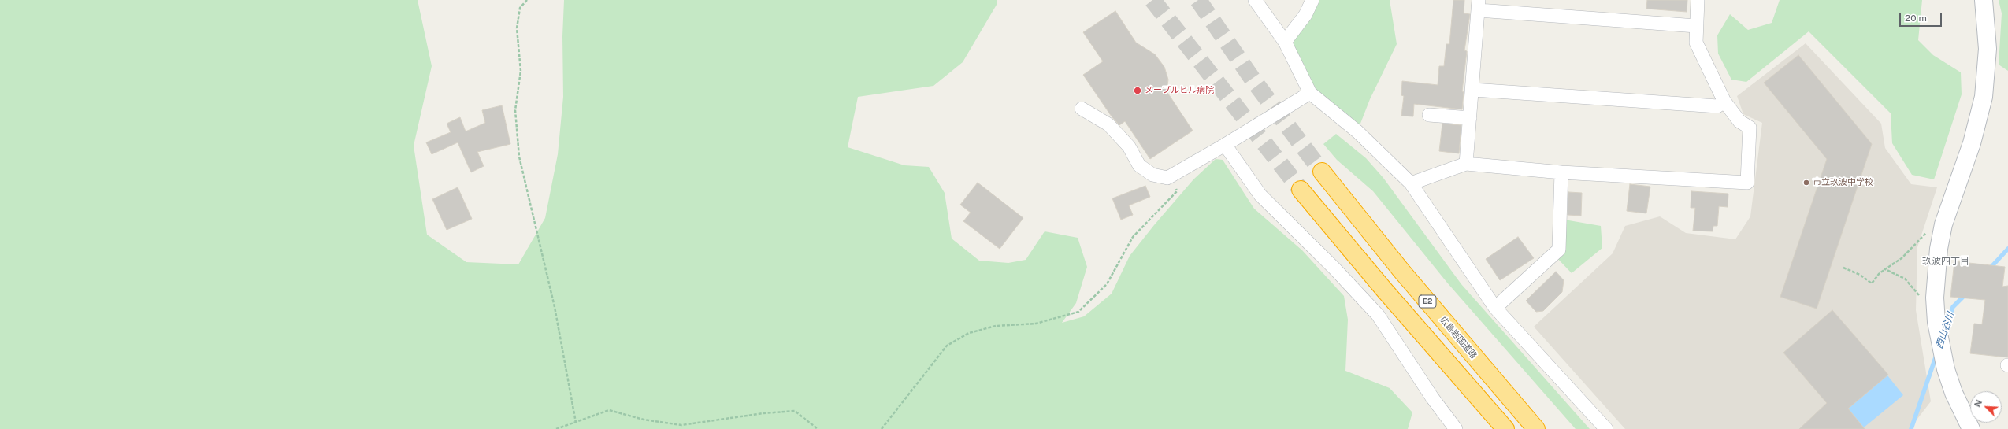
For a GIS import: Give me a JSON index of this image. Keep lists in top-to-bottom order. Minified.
{"streets":{"highway":["E2","広島岩国道路"]},"districts":["玖波四丁目"],"water":["西山谷川"],"places":["メープルヒル病院","市立玖波中学校"],"scale_bar":"20 m","north":"top left"}
